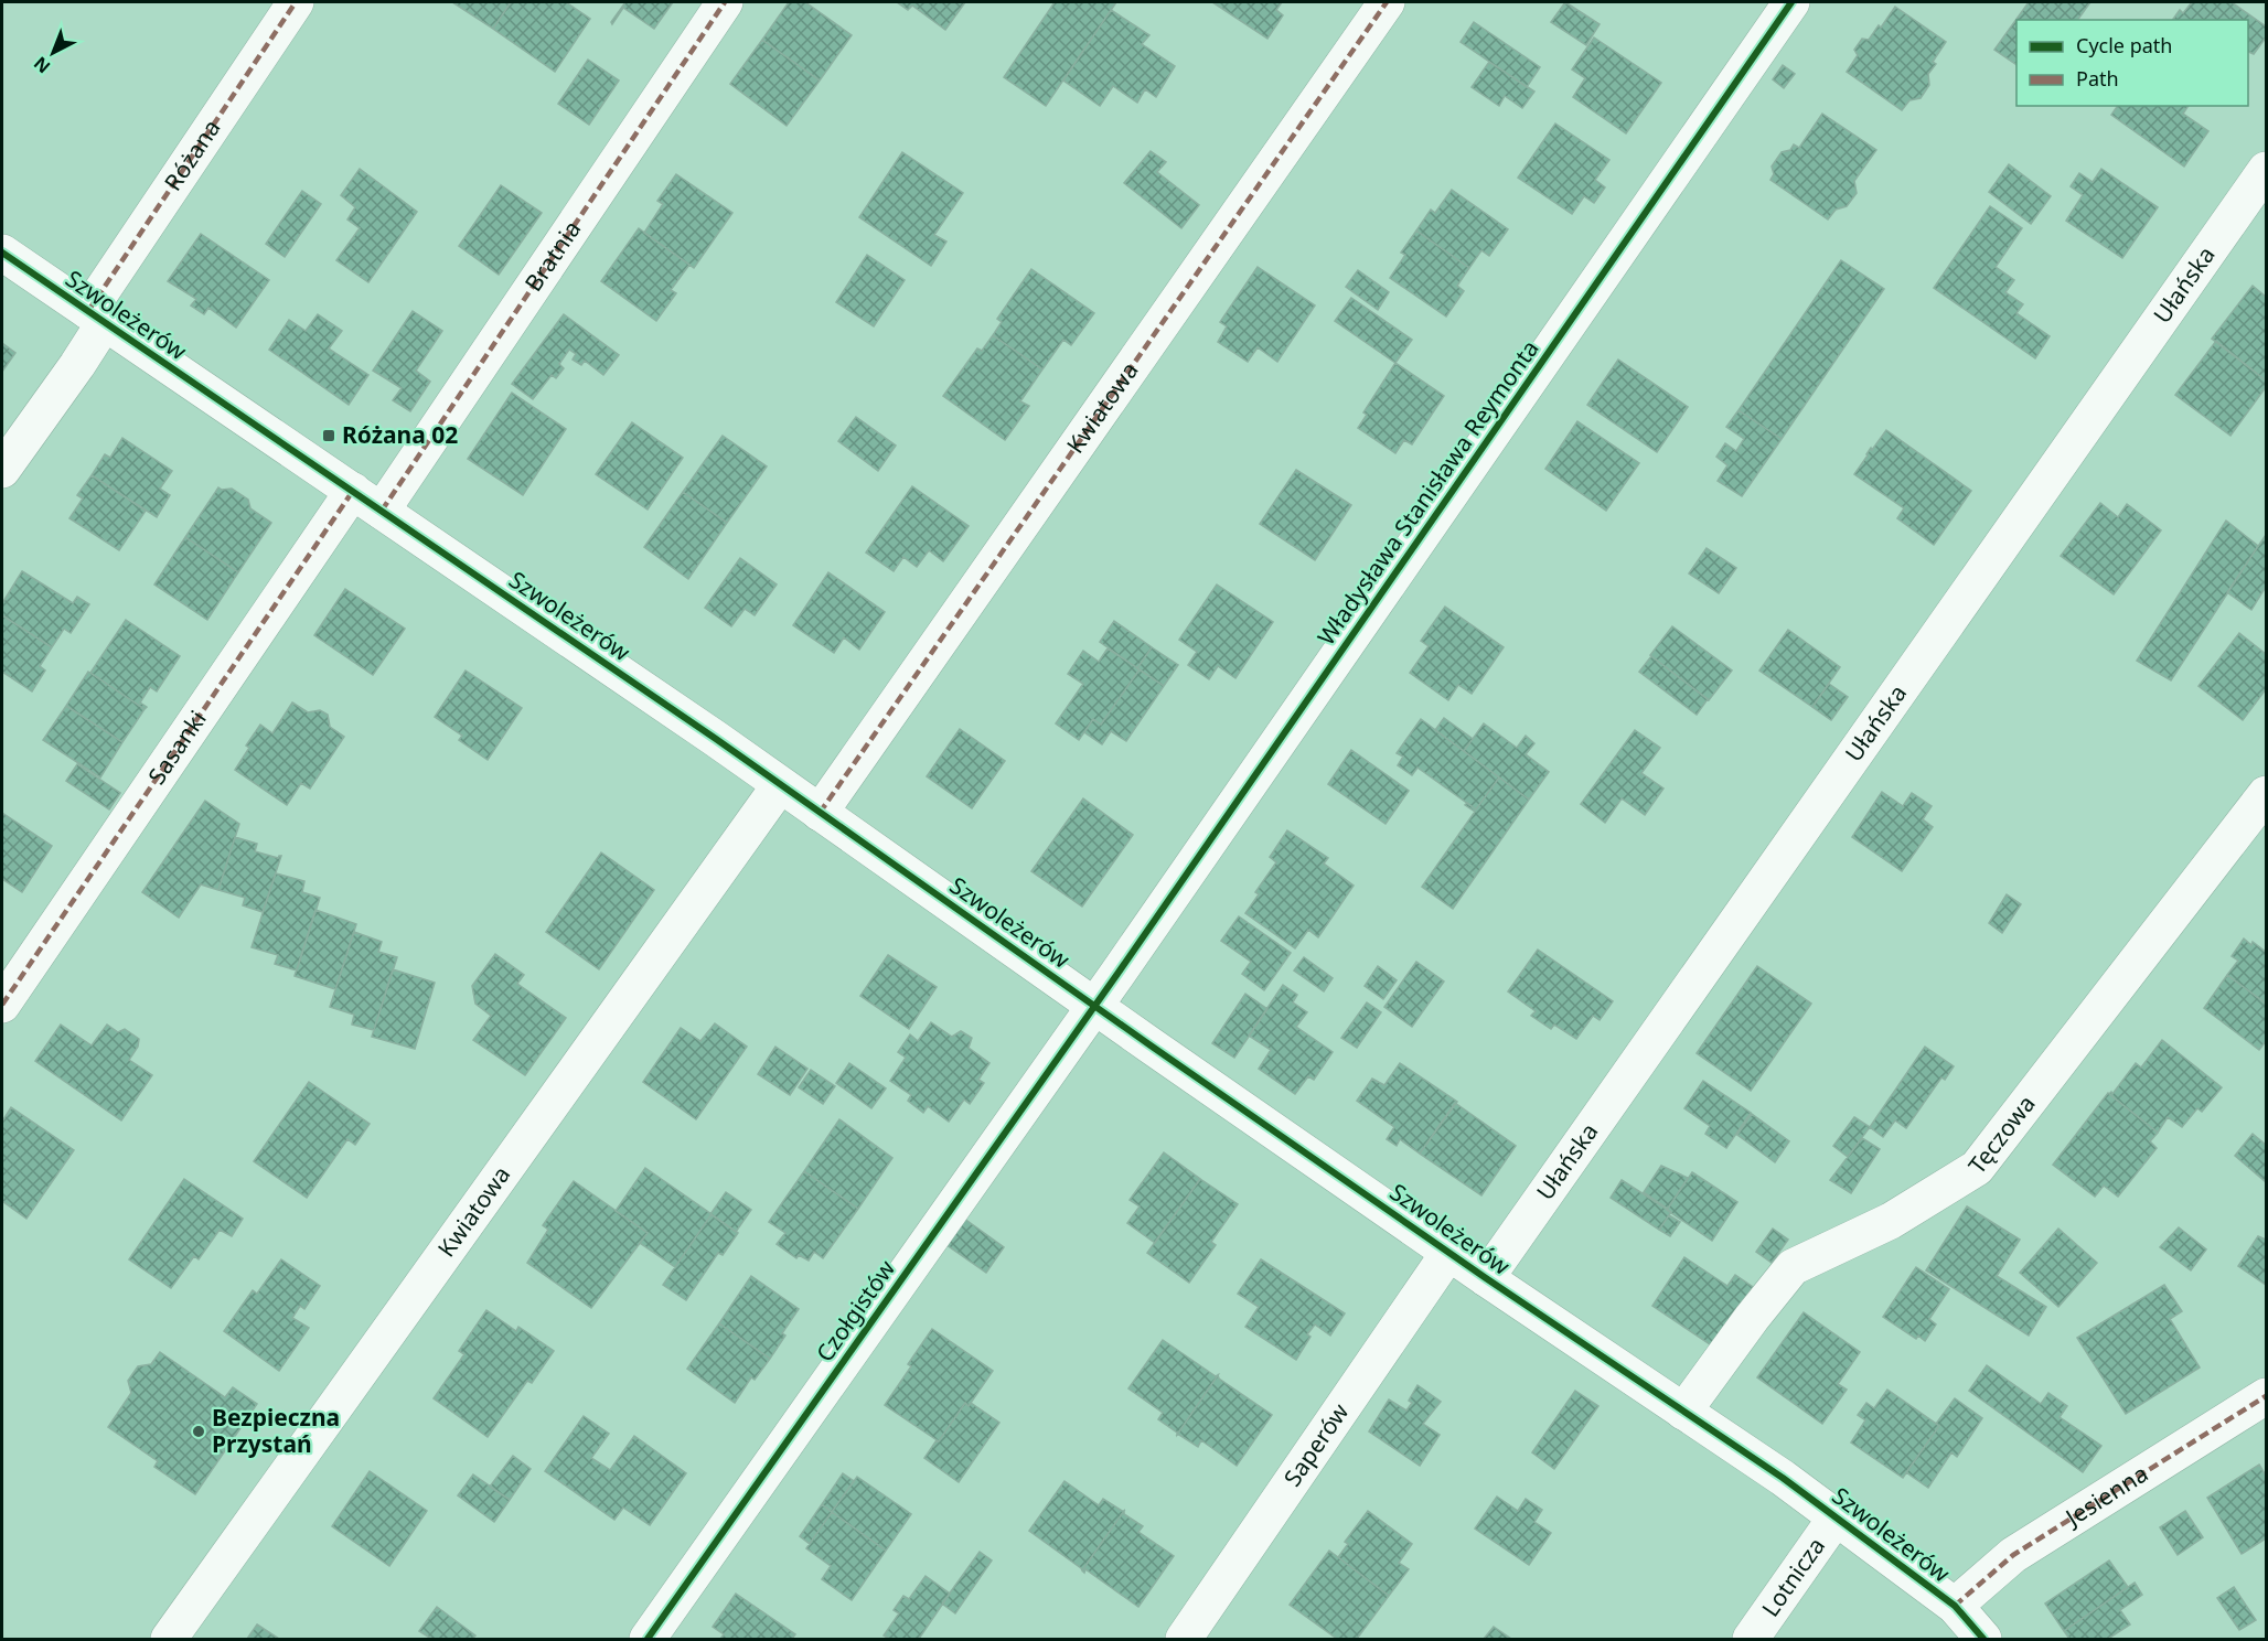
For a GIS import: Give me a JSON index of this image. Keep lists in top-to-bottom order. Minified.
{"streets":{"street":["Różana","Bratnia","Ułańska","Szwoleżerów","Kwiatowa","Władysława Stanisława Reymonta","Sasanki","Tęczowa","Czołgistów","Saperów","Jesienna","Lotnicza"]},"crossings":[["Różana","Szwoleżerów"],["Bratnia","Szwoleżerów"],["Bratnia","Sasanki"],["Ułańska","Szwoleżerów"],["Szwoleżerów","Kwiatowa"],["Szwoleżerów","Władysława Stanisława Reymonta"],["Szwoleżerów","Sasanki"],["Szwoleżerów","Tęczowa"],["Szwoleżerów","Czołgistów"],["Szwoleżerów","Saperów"],["Szwoleżerów","Jesienna"],["Szwoleżerów","Lotnicza"],["Władysława Stanisława Reymonta","Czołgistów"]],"places":{"transit":["Różana 02"],"other":["Bezpieczna Przystań"]},"legend":["Cycle path","Path"],"north":"bottom left"}
